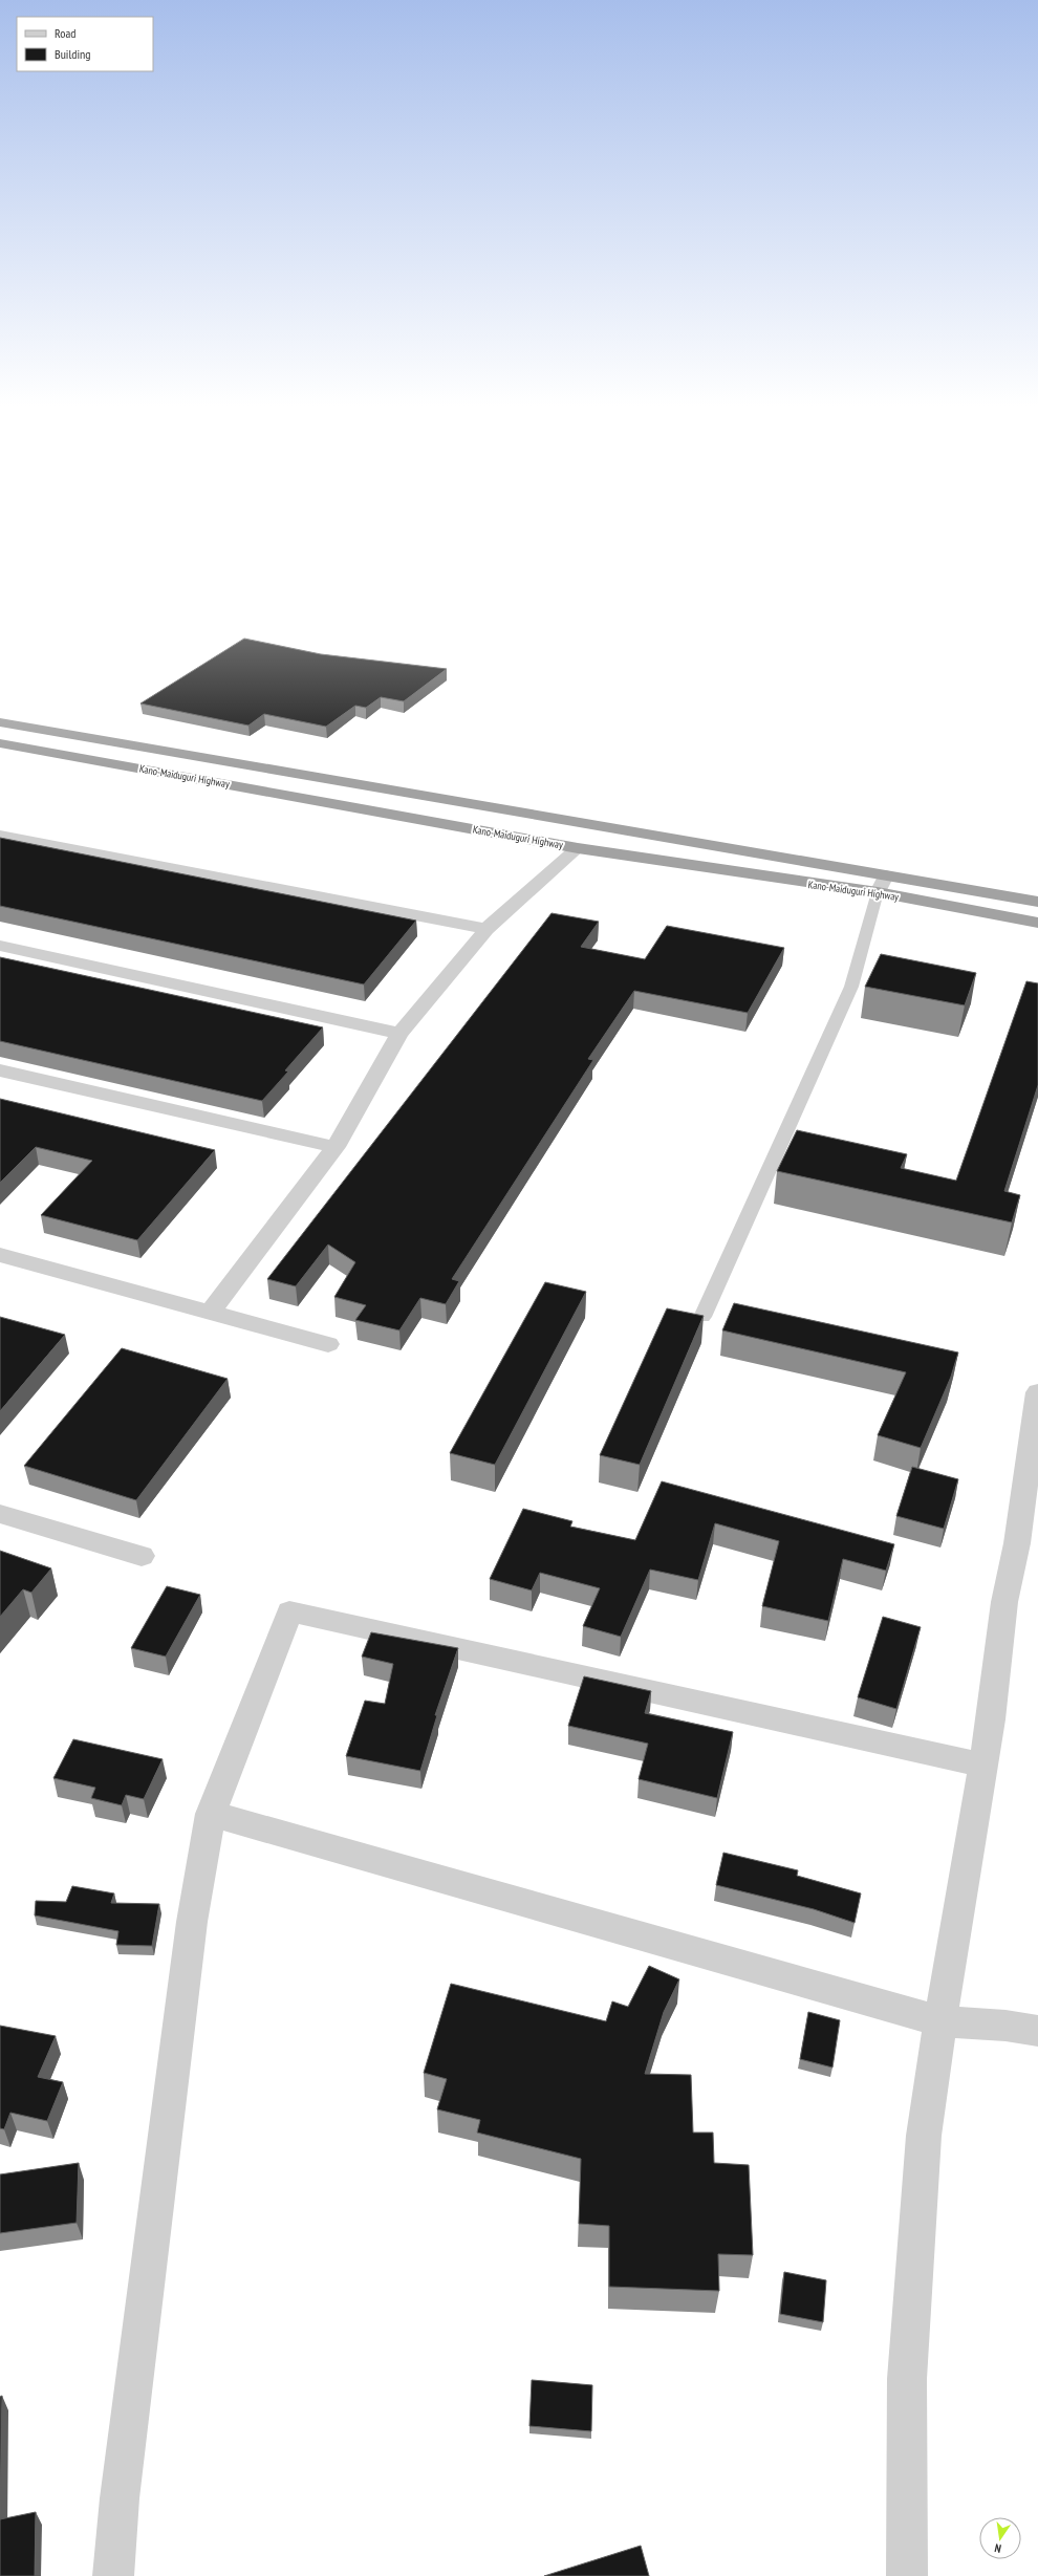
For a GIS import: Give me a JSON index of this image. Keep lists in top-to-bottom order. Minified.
{"streets":{"highway":["Kano-Maiduguri Highway"]},"legend":["Road","Building"],"north":"bottom"}
